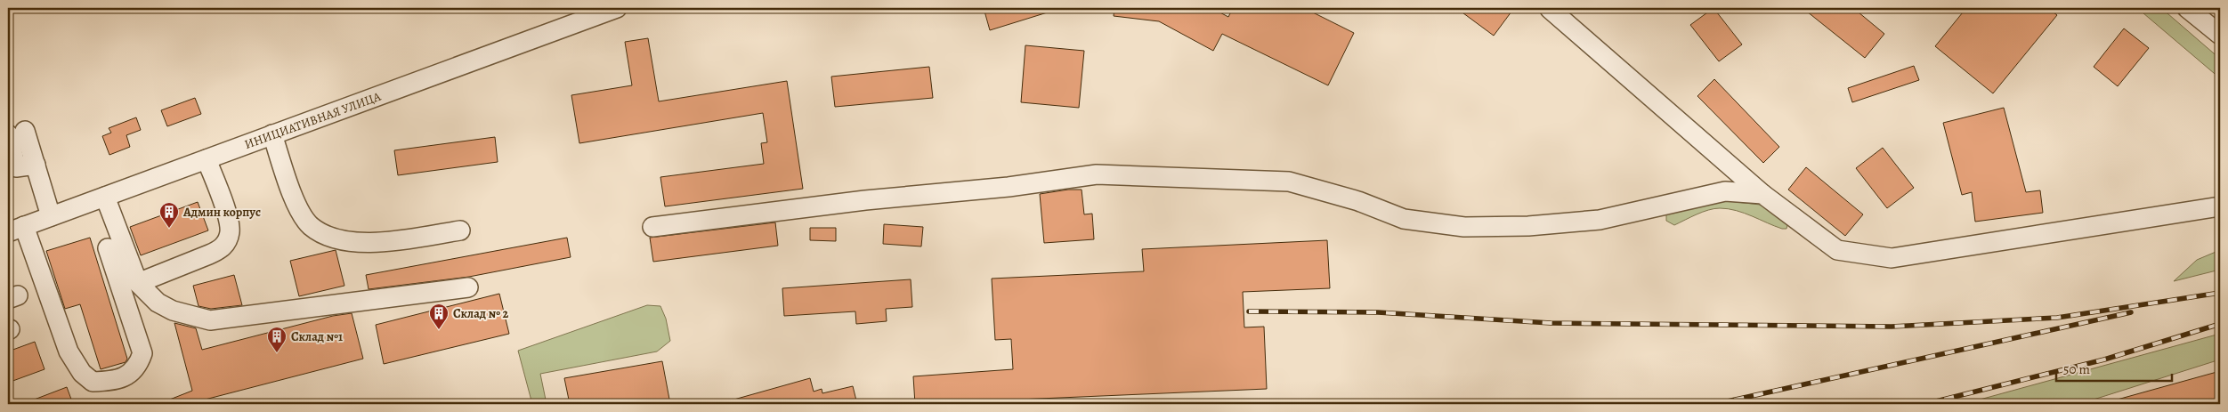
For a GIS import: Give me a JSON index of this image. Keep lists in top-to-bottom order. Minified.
{"streets":{"street":["ИНИЦИАТИВНАЯ УЛИЦА"]},"places":{"building":["Админ корпус","Склад № 2","Склад №1"]},"scale_bar":"50 m"}
